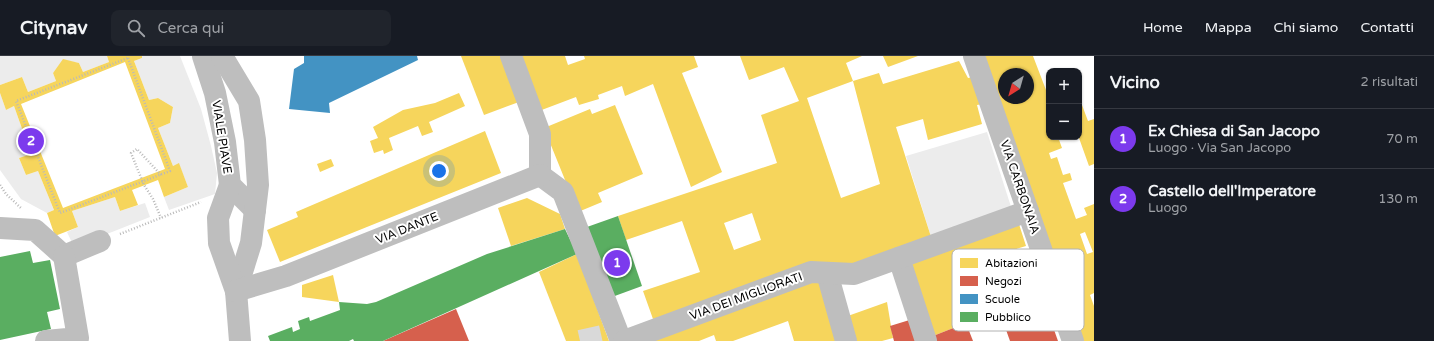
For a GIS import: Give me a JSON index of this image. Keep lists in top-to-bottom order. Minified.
{"streets":{"street":["VIALE PIAVE","VIA CARBONAIA","VIA DANTE","VIA DEI MIGLIORATI"]},"crossings":[["VIA CARBONAIA","VIA DEI MIGLIORATI"]],"legend":["Abitazioni","Negozi","Scuole","Pubblico"],"north":"bottom left","page":{"header":"Citynav","search":"Cerca qui","nav":["Home","Mappa","Chi siamo","Contatti"],"heading":["Vicino","2 risultati"],"map_buttons":["+","−"],"list":[{"mark":"1","name":"Ex Chiesa di San Jacopo","note":"Luogo · Via San Jacopo","value":"70 m"},{"mark":"2","name":"Castello dell'Imperatore","note":"Luogo","value":"130 m"}],"pins":["2","1"]}}
